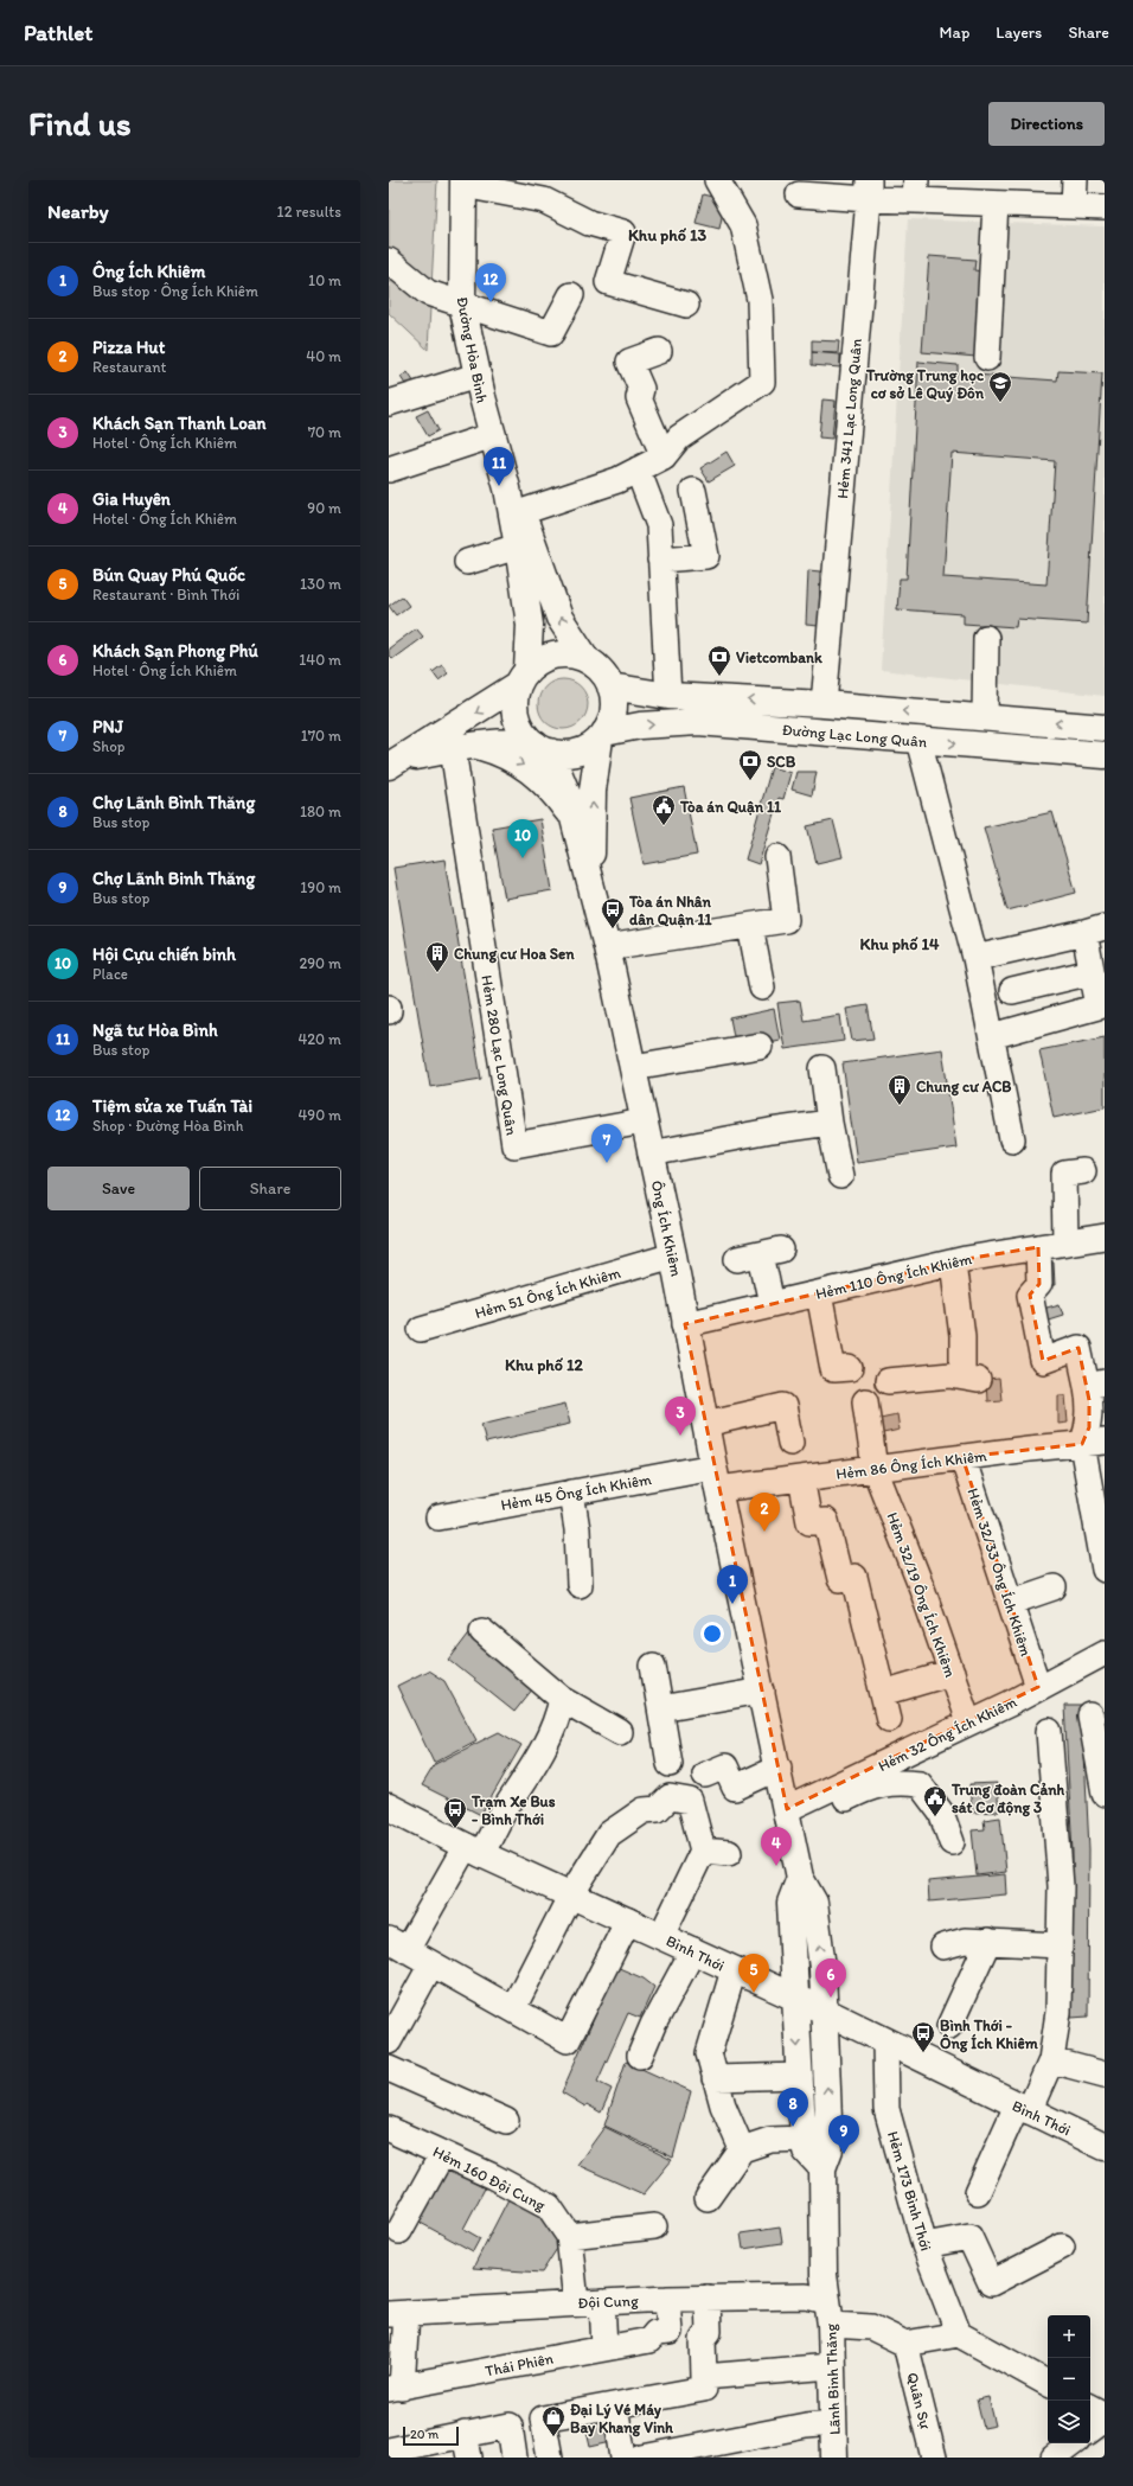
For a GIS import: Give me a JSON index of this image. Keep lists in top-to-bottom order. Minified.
{"streets":{"main road":["Đường Hòa Bình","Đường Lạc Long Quân","Ông Ích Khiêm","Bình Thới","Lãnh Binh Thăng"],"street":["Hẻm 341 Lạc Long Quân","Hẻm 280 Lạc Long Quân","Hẻm 110 Ông Ích Khiêm","Hẻm 51 Ông Ích Khiêm","Hẻm 86 Ông Ích Khiêm","Hẻm 45 Ông Ích Khiêm","Hẻm 32/33 Ông Ích Khiêm","Hẻm 32/19 Ông Ích Khiêm","Hẻm 32 Ông Ích Khiêm","Hẻm 160 Đội Cung","Hẻm 173 Bình Thới","Đội Cung","Thái Phiên","Quân Sự"]},"crossings":[["Đường Hòa Bình","Đường Lạc Long Quân"],["Hẻm 341 Lạc Long Quân","Đường Lạc Long Quân"],["Hẻm 280 Lạc Long Quân","Ông Ích Khiêm"],["Ông Ích Khiêm","Hẻm 110 Ông Ích Khiêm"],["Ông Ích Khiêm","Hẻm 51 Ông Ích Khiêm"],["Ông Ích Khiêm","Hẻm 86 Ông Ích Khiêm"],["Ông Ích Khiêm","Hẻm 45 Ông Ích Khiêm"],["Ông Ích Khiêm","Hẻm 32 Ông Ích Khiêm"],["Ông Ích Khiêm","Bình Thới"],["Hẻm 86 Ông Ích Khiêm","Hẻm 45 Ông Ích Khiêm"],["Hẻm 86 Ông Ích Khiêm","Hẻm 32/33 Ông Ích Khiêm"],["Hẻm 86 Ông Ích Khiêm","Hẻm 32/19 Ông Ích Khiêm"],["Hẻm 32/33 Ông Ích Khiêm","Hẻm 32 Ông Ích Khiêm"],["Hẻm 32/19 Ông Ích Khiêm","Hẻm 32 Ông Ích Khiêm"],["Bình Thới","Hẻm 173 Bình Thới"],["Hẻm 160 Đội Cung","Đội Cung"],["Đội Cung","Thái Phiên"],["Đội Cung","Lãnh Binh Thăng"],["Đội Cung","Quân Sự"]],"districts":["Khu phố 13","Khu phố 14","Khu phố 12"],"places":{"school or university":["Trường Trung học cơ sở Lê Quý Đôn"],"bank":["Vietcombank","SCB"],"public building":["Tòa án Quận 11","Trung đoàn Cảnh sát Cơ động 3"],"bus stop":["Tòa án Nhân dân Quận 11","Trạm Xe Bus - Bình Thới","Bình Thới - Ông Ích Khiêm"],"building":["Chung cư Hoa Sen","Chung cư ACB"],"shop":["Đại Lý Vé Máy Bay Khang Vinh"]},"scale_bar":"20 m","page":{"header":"Pathlet","nav":["Map","Layers","Share"],"buttons":["Directions",["Save","Share"]],"title":"Find us","heading":["Nearby","12 results"],"list":[{"mark":"1","name":"Ông Ích Khiêm","note":"Bus stop · Ông Ích Khiêm","value":"10 m"},{"mark":"2","name":"Pizza Hut","note":"Restaurant","value":"40 m"},{"mark":"3","name":"Khách Sạn Thanh Loan","note":"Hotel · Ông Ích Khiêm","value":"70 m"},{"mark":"4","name":"Gia Huyên","note":"Hotel · Ông Ích Khiêm","value":"90 m"},{"mark":"5","name":"Bún Quay Phú Quốc","note":"Restaurant · Bình Thới","value":"130 m"},{"mark":"6","name":"Khách Sạn Phong Phú","note":"Hotel · Ông Ích Khiêm","value":"140 m"},{"mark":"7","name":"PNJ","note":"Shop","value":"170 m"},{"mark":"8","name":"Chợ Lãnh Bình Thăng","note":"Bus stop","value":"180 m"},{"mark":"9","name":"Chợ Lãnh Binh Thăng","note":"Bus stop","value":"190 m"},{"mark":"10","name":"Hội Cựu chiến binh","note":"Place","value":"290 m"},{"mark":"11","name":"Ngã tư Hòa Bình","note":"Bus stop","value":"420 m"},{"mark":"12","name":"Tiệm sửa xe Tuấn Tài","note":"Shop · Đường Hòa Bình","value":"490 m"}],"pins":["12","11","10","7","3","2","1","4","5","6","8","9"],"map_buttons":["+","−"],"scale":"20 m"}}
